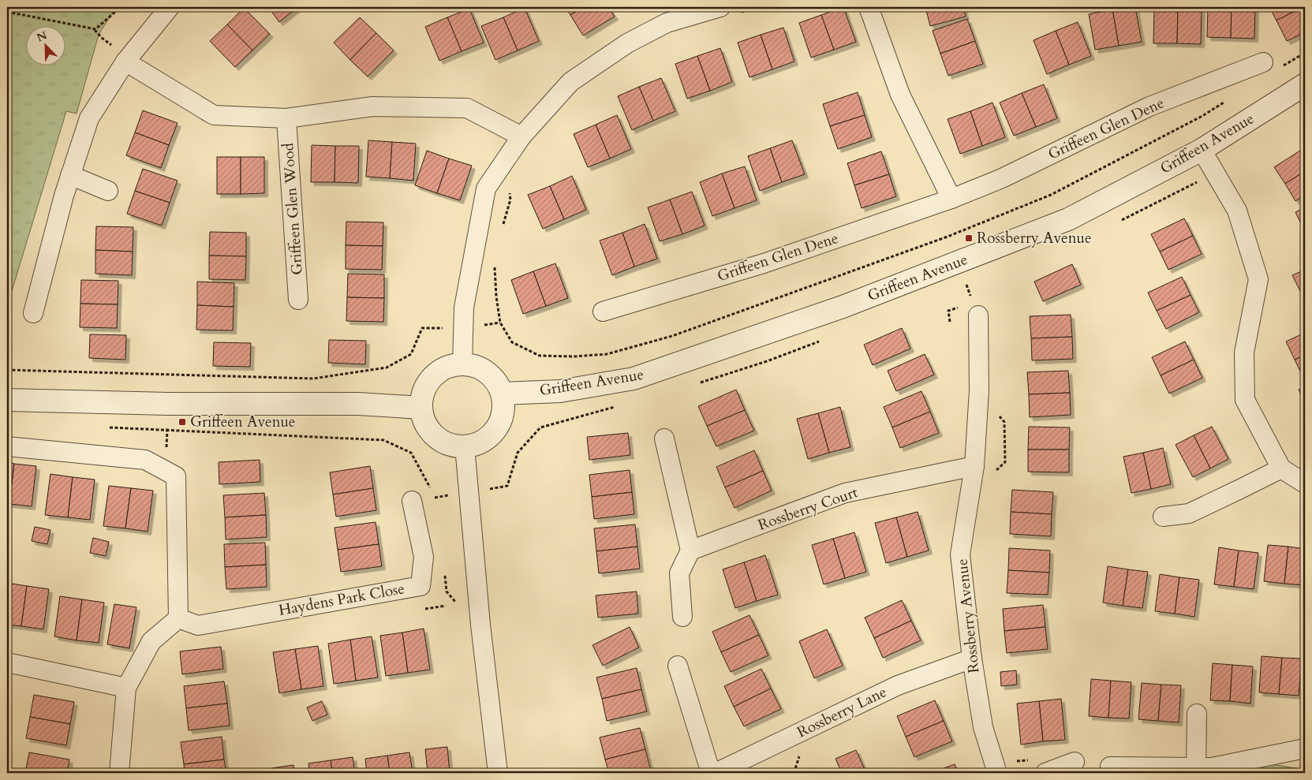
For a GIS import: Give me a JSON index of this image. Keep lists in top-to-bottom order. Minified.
{"streets":{"street":["Griffeen Glen Dene","Griffeen Avenue","Griffeen Glen Wood","Rossberry Court","Haydens Park Close","Rossberry Avenue","Rossberry Lane"]},"crossings":[["Rossberry Court","Rossberry Avenue"],["Rossberry Avenue","Rossberry Lane"]],"places":{"transit":["Rossberry Avenue","Griffeen Avenue"]},"north":"top left"}
